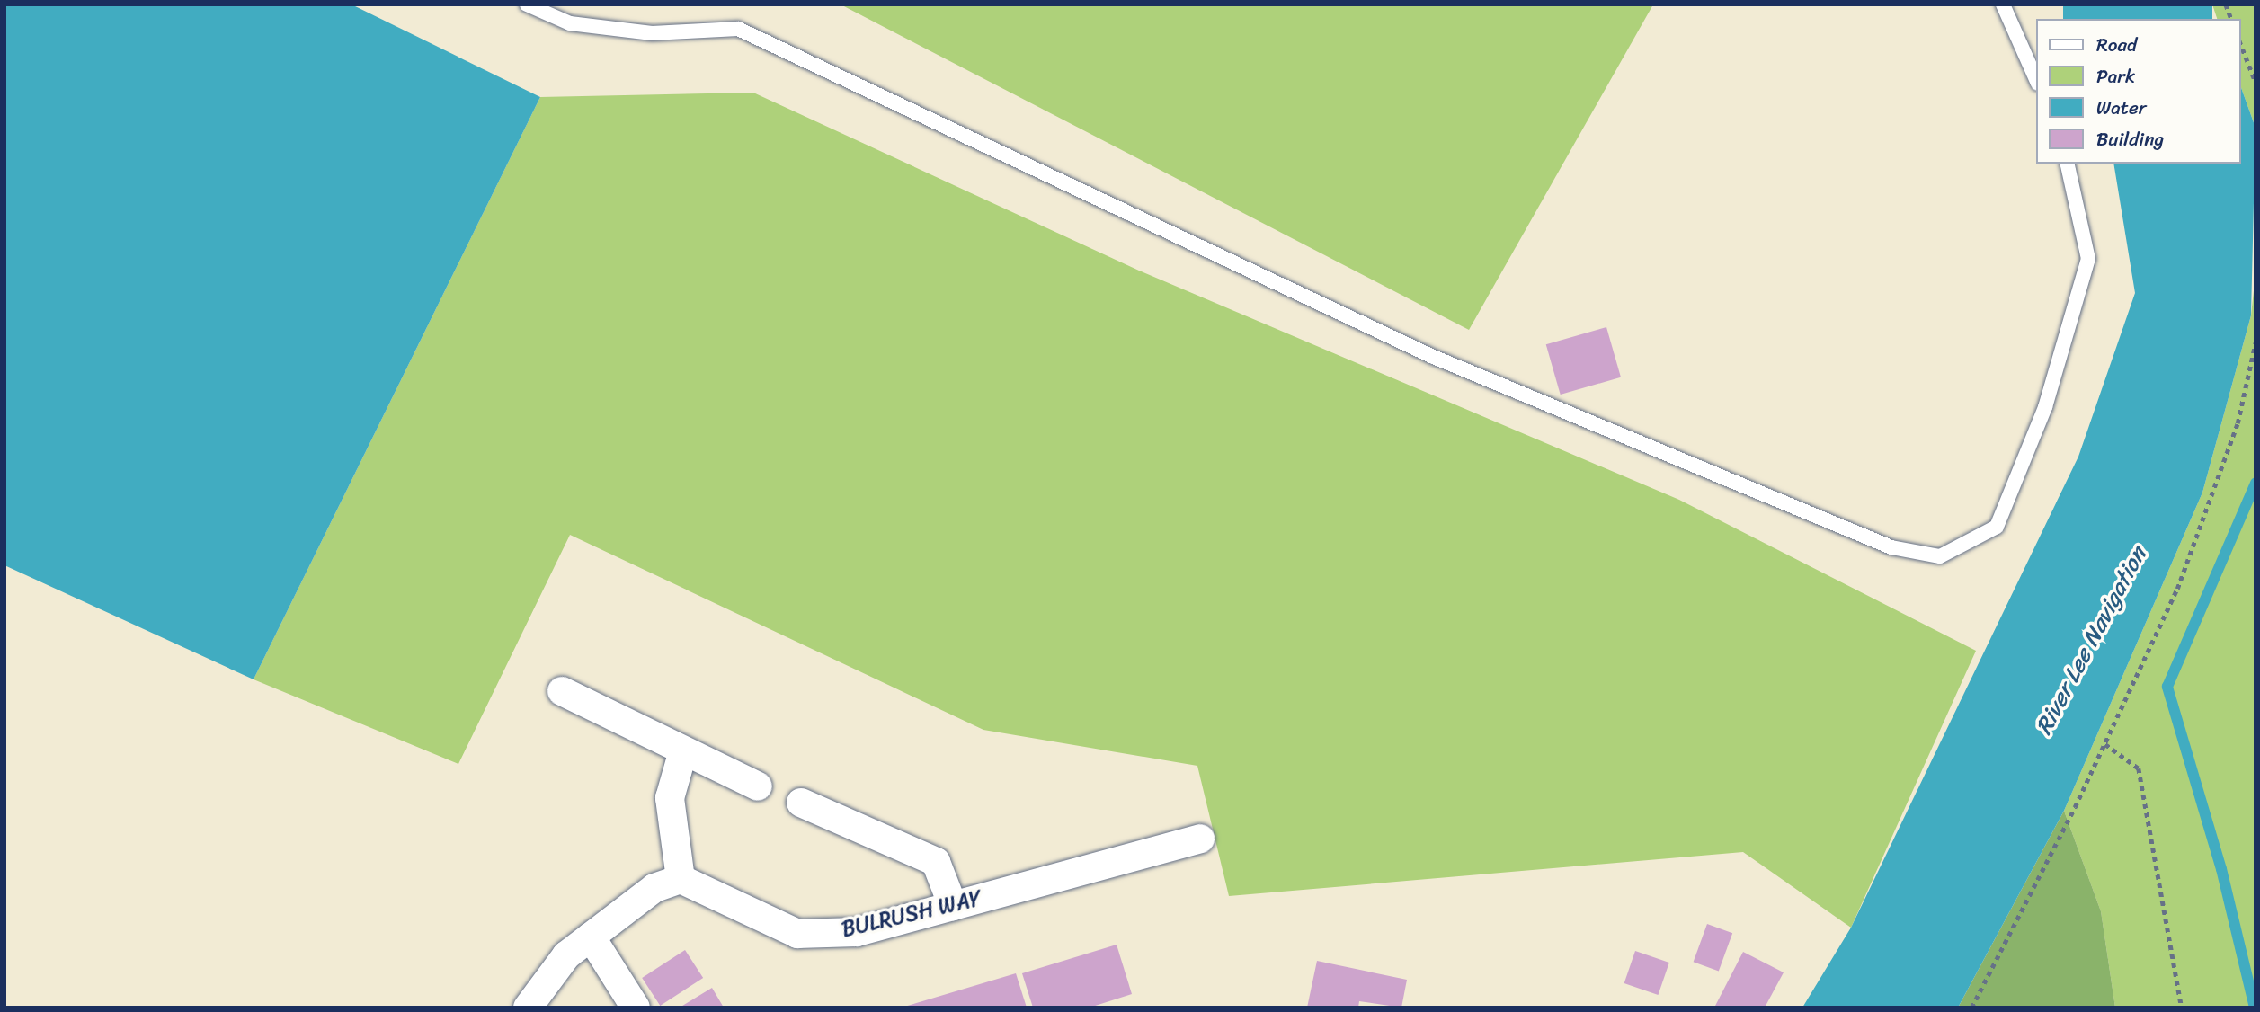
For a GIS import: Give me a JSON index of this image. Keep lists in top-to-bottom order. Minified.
{"streets":{"street":["BULRUSH WAY"]},"water":["River Lee Navigation"],"legend":["Road","Park","Water","Building"]}
